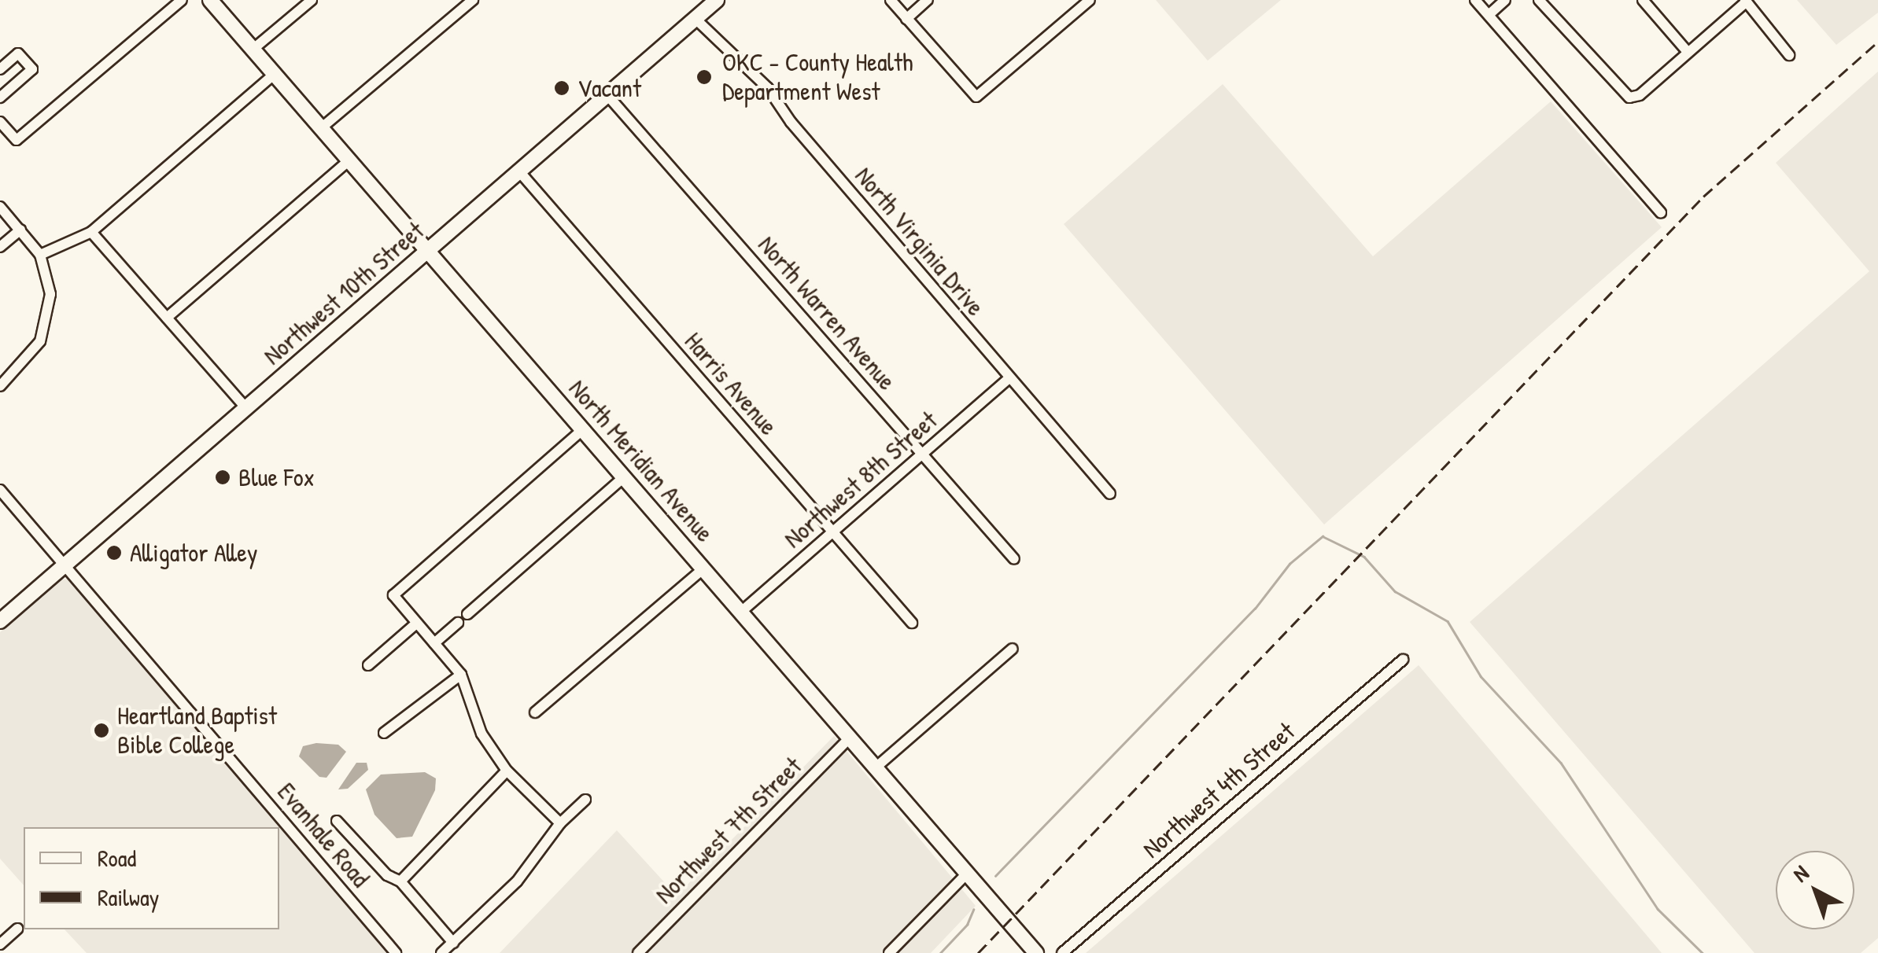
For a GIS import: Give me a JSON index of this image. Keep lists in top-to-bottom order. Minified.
{"streets":{"main road":["Northwest 10th Street","North Meridian Avenue"],"street":["North Virginia Drive","North Warren Avenue","Harris Avenue","Northwest 8th Street","Northwest 4th Street","Northwest 7th Street","Evanhale Road"]},"crossings":[["North Virginia Drive","Northwest 10th Street"],["North Virginia Drive","Northwest 8th Street"],["Northwest 10th Street","North Warren Avenue"],["Northwest 10th Street","Harris Avenue"],["Northwest 10th Street","North Meridian Avenue"],["Northwest 10th Street","Evanhale Road"],["North Warren Avenue","Northwest 8th Street"],["Harris Avenue","Northwest 8th Street"],["North Meridian Avenue","Northwest 8th Street"],["North Meridian Avenue","Northwest 7th Street"]],"places":["OKC - County Health Department West","Vacant","Blue Fox","Alligator Alley","Heartland Baptist Bible College"],"legend":["Road","Railway"],"north":"top left"}
